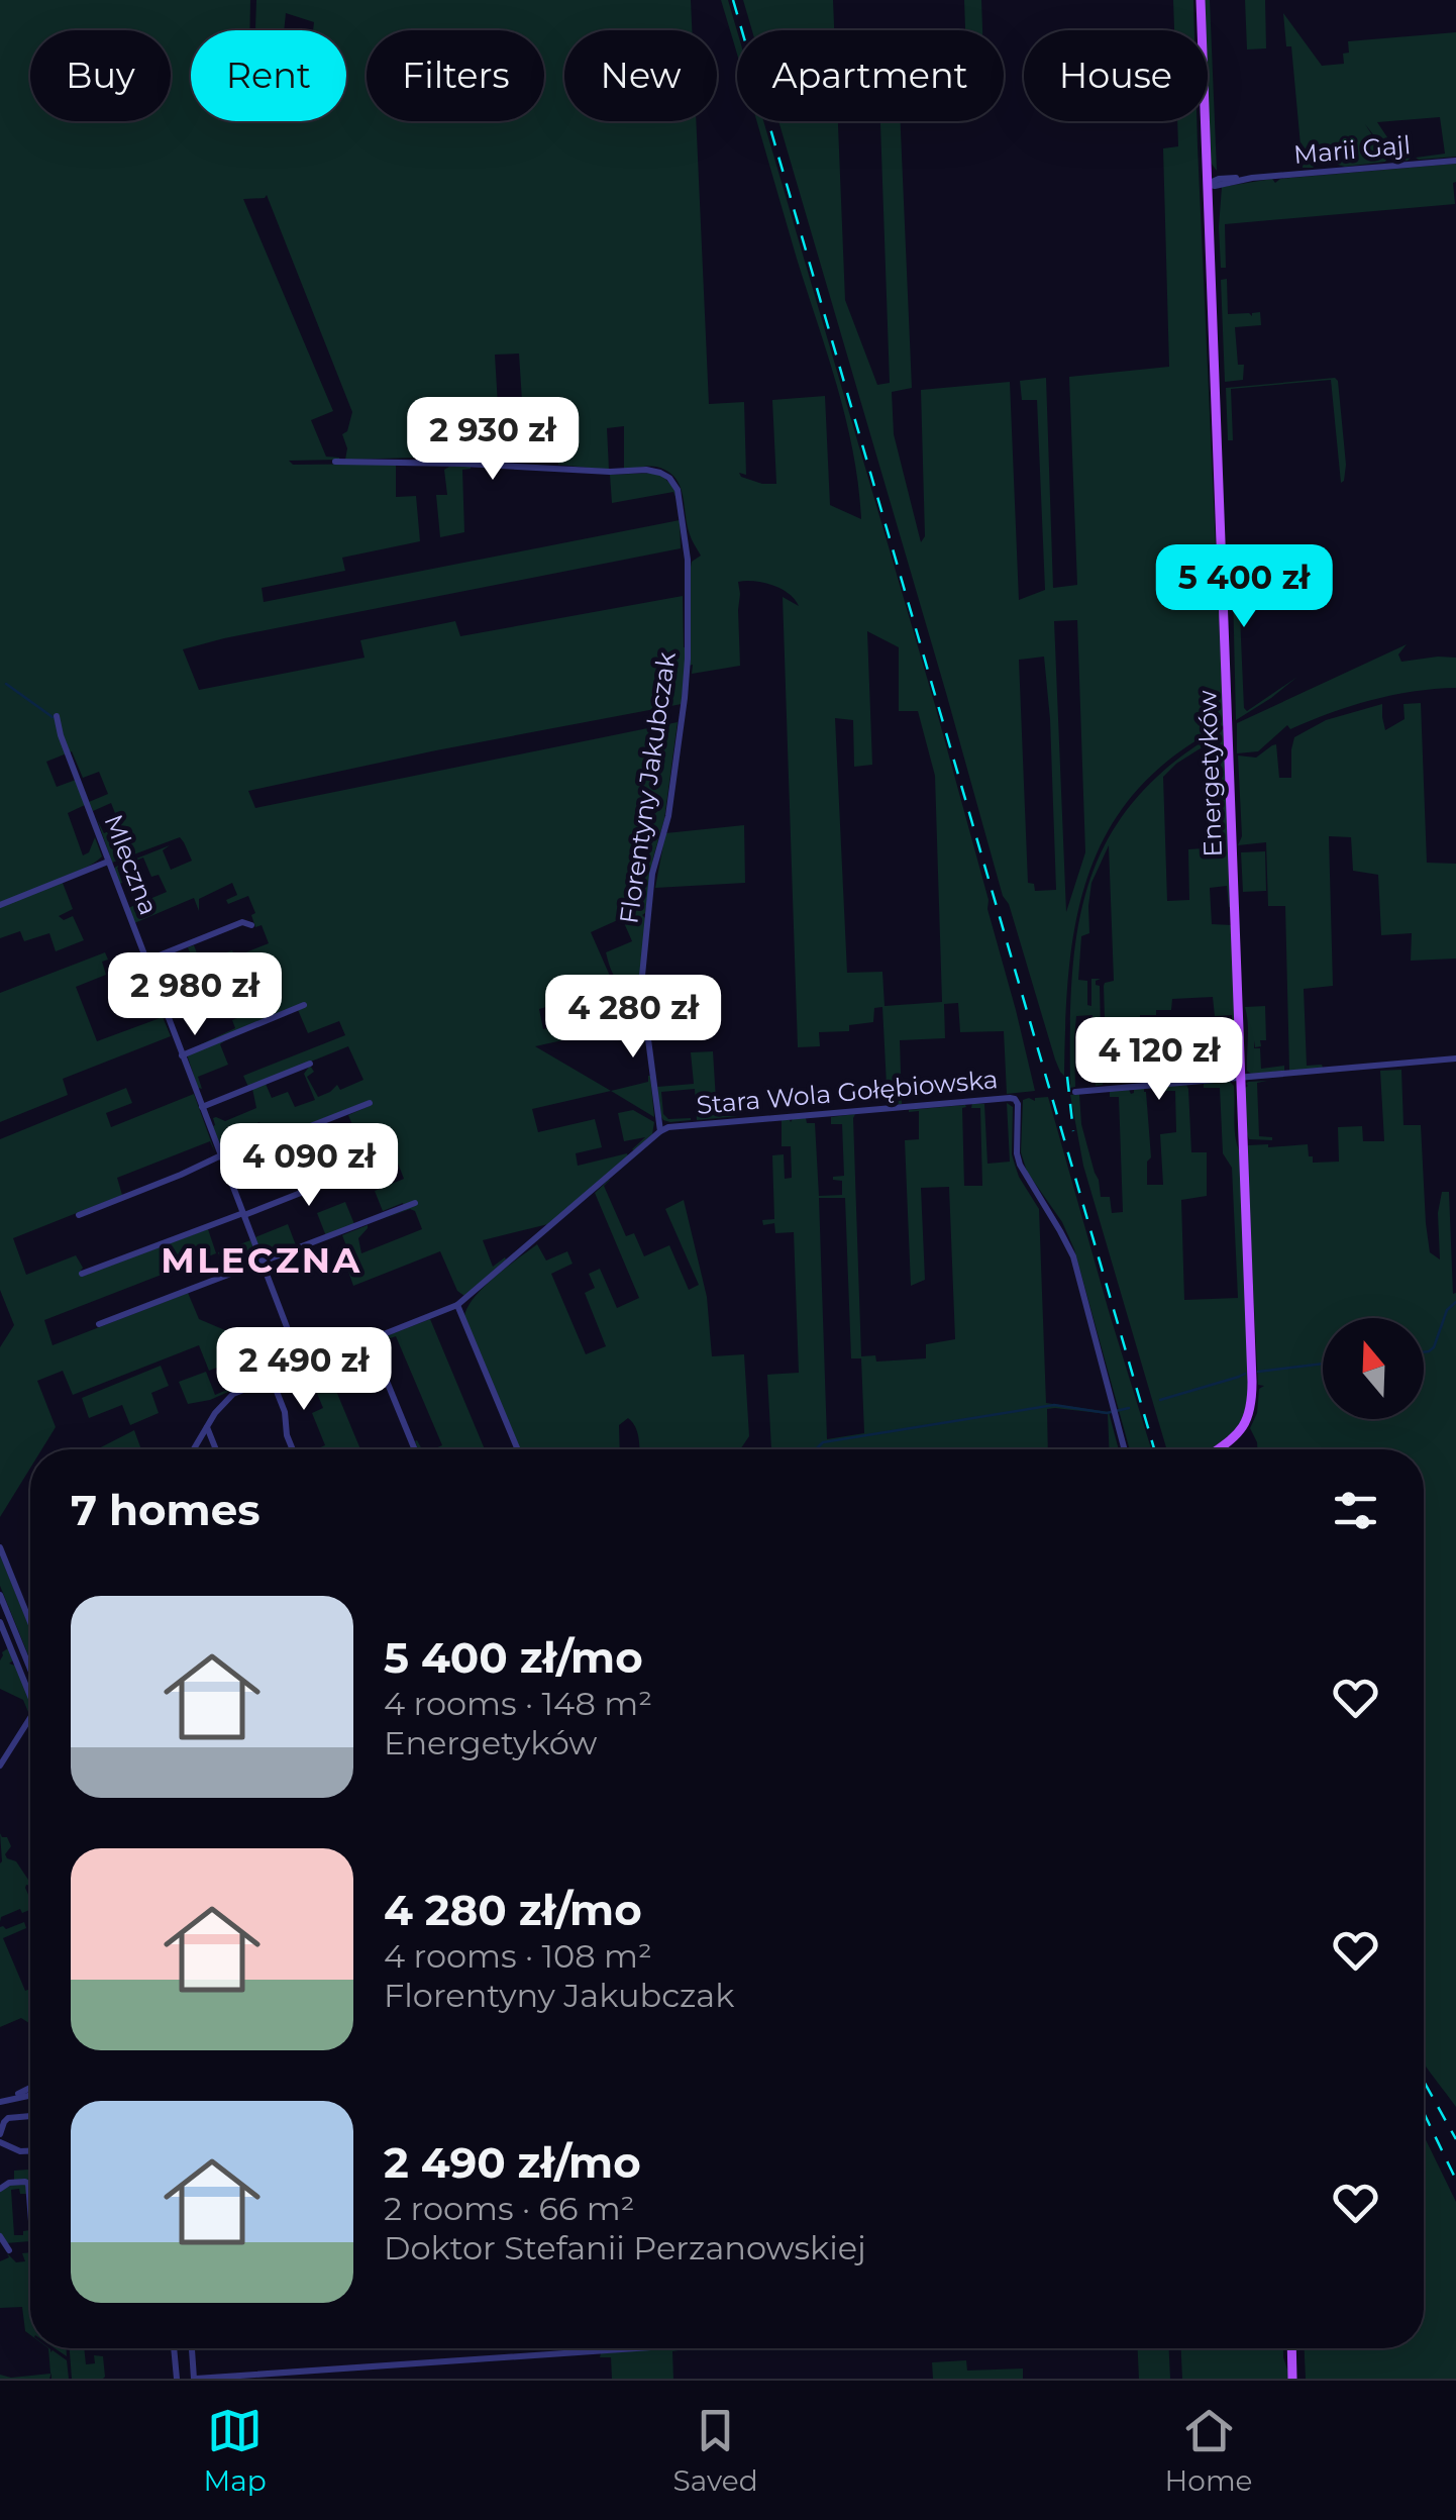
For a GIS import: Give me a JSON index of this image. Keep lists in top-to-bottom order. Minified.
{"streets":{"main road":["Energetyków"],"street":["Marii Gajl","Florentyny Jakubczak","Mleczna","Stara Wola Gołębiowska"]},"crossings":[["Marii Gajl","Energetyków"],["Florentyny Jakubczak","Stara Wola Gołębiowska"]],"districts":["MLECZNA"],"north":"top","page":{"chip":["Buy","Rent","Filters","New","Apartment","House"],"price":["2 930 zł","5 400 zł","2 980 zł","4 280 zł","4 120 zł","4 090 zł","2 490 zł"],"heading":"7 homes","list":[{"name":"5 400 zł/mo","note":"4 rooms · 148 m² · Energetyków"},{"name":"4 280 zł/mo","note":"4 rooms · 108 m² · Florentyny Jakubczak"},{"name":"2 490 zł/mo","note":"2 rooms · 66 m² · Doktor Stefanii Perzanowskiej"}],"tabs":["Map","Saved","Home"]}}
